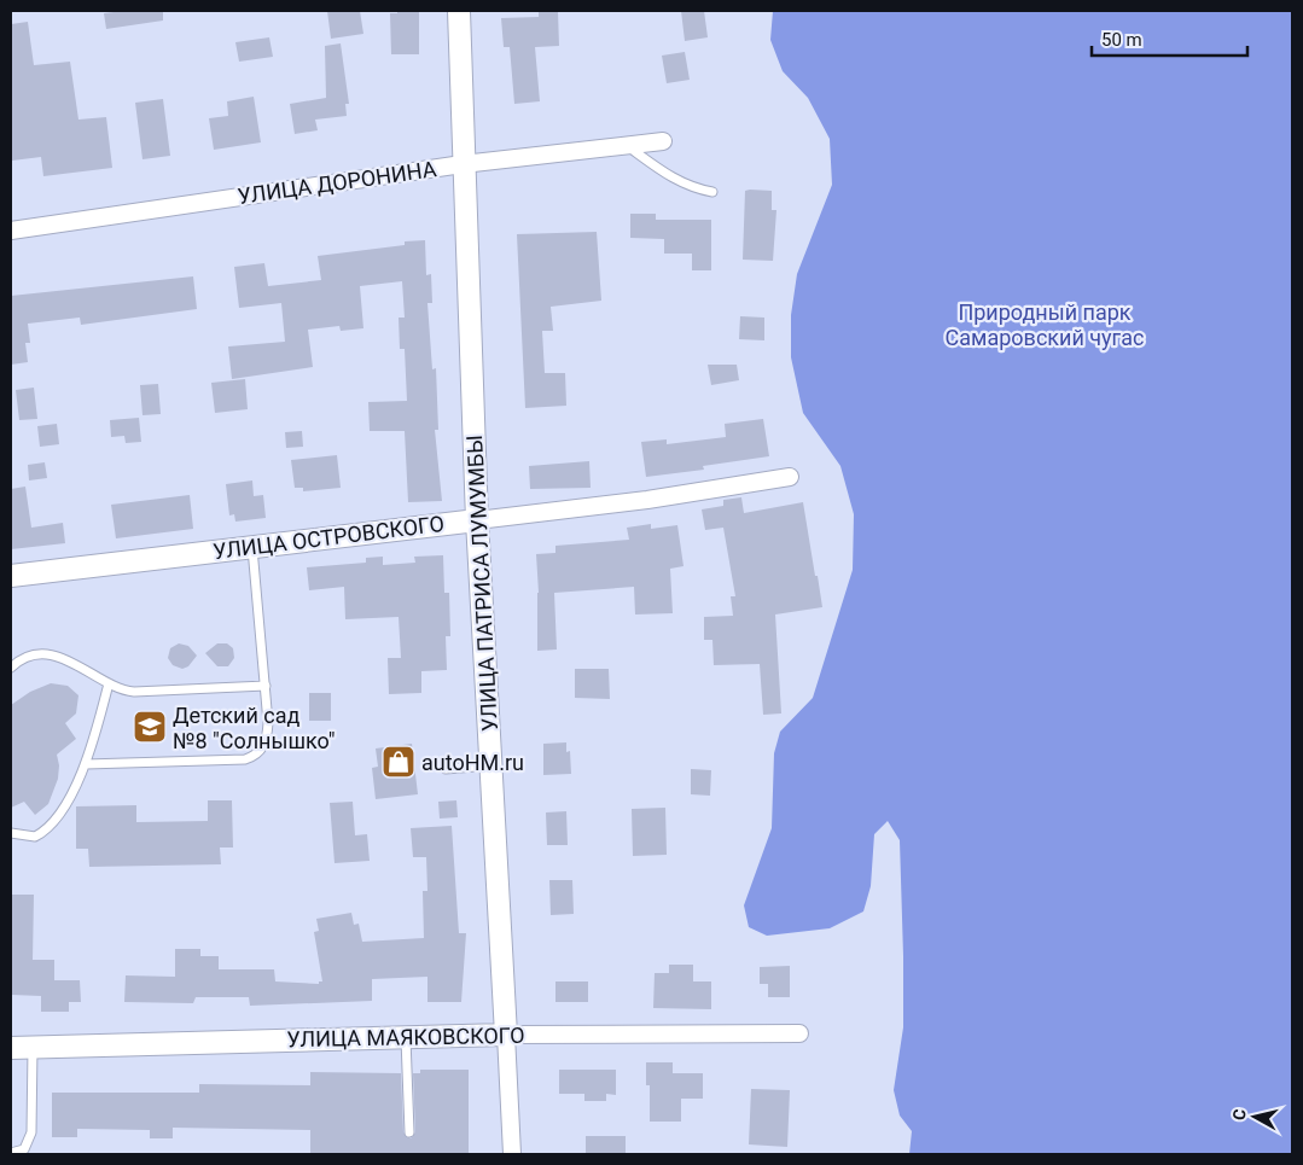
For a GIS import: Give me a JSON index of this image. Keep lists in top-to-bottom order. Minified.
{"streets":{"street":["УЛИЦА ДОРОНИНА","УЛИЦА ОСТРОВСКОГО","УЛИЦА ПАТРИСА ЛУМУМБЫ","УЛИЦА МАЯКОВСКОГО"]},"crossings":[["УЛИЦА ДОРОНИНА","УЛИЦА ПАТРИСА ЛУМУМБЫ"],["УЛИЦА ОСТРОВСКОГО","УЛИЦА ПАТРИСА ЛУМУМБЫ"],["УЛИЦА ПАТРИСА ЛУМУМБЫ","УЛИЦА МАЯКОВСКОГО"]],"parks":["Природный парк Самаровский чугас"],"places":{"school or university":["Детский сад №8 \"Солнышко\""],"shop":["autoHM.ru"]},"scale_bar":"50 m","north":"left"}
